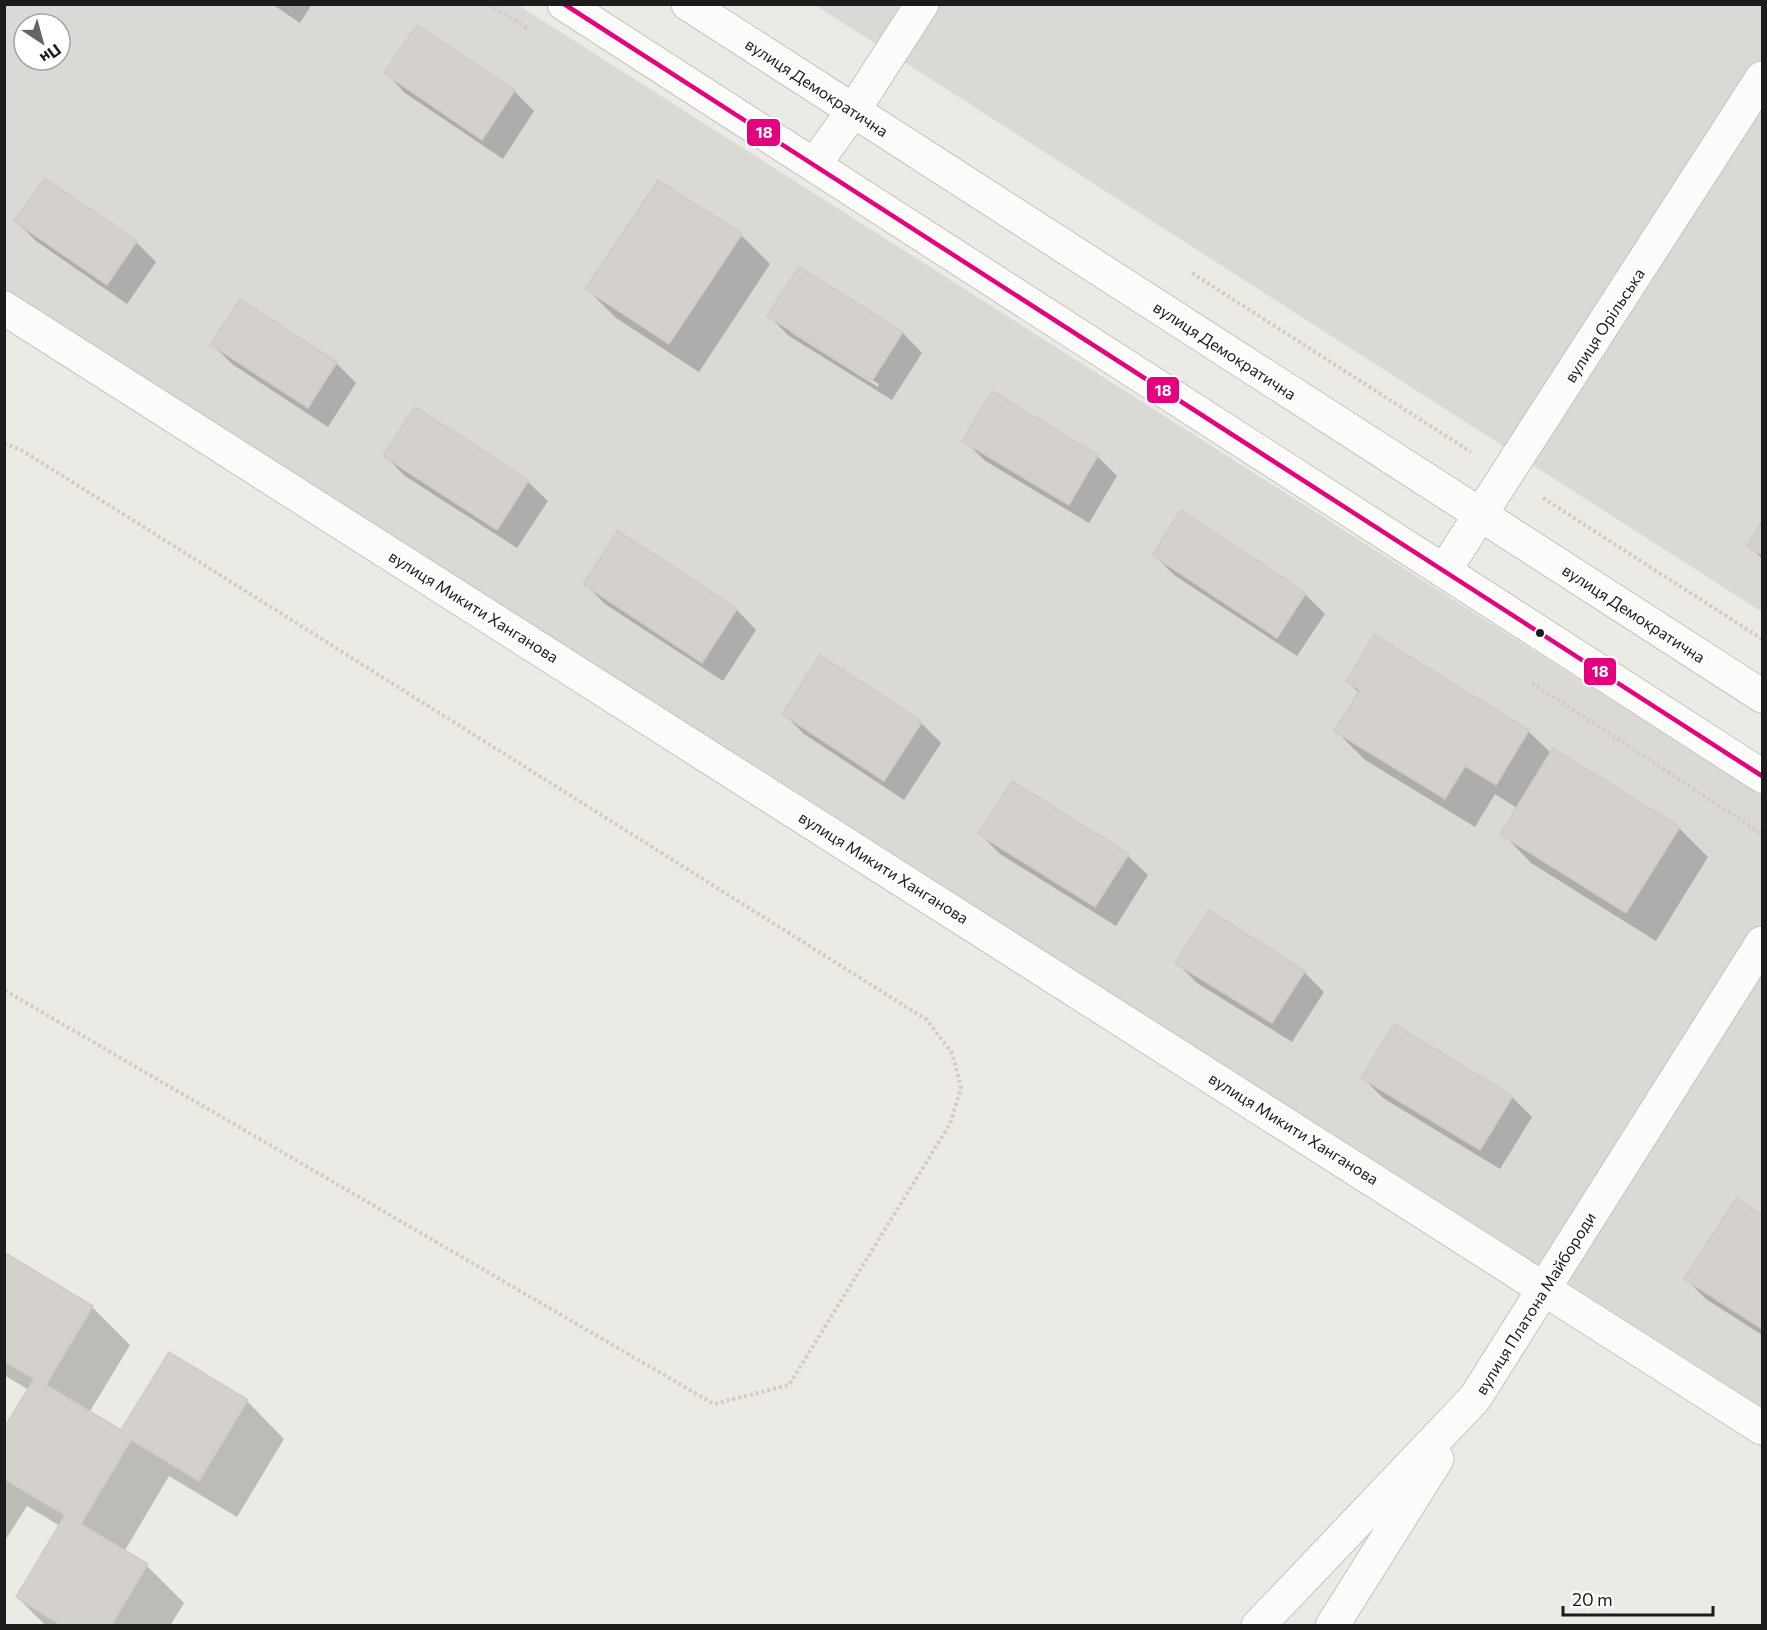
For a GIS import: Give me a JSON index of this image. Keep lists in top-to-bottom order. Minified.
{"streets":{"street":["вулиця Демократична","вулиця Орільська","вулиця Микити Ханганова","вулиця Платона Майбороди"]},"crossings":[["вулиця Демократична","вулиця Орільська"],["вулиця Микити Ханганова","вулиця Платона Майбороди"]],"lines":["transit line 18"],"scale_bar":"20 m","north":"bottom right"}
